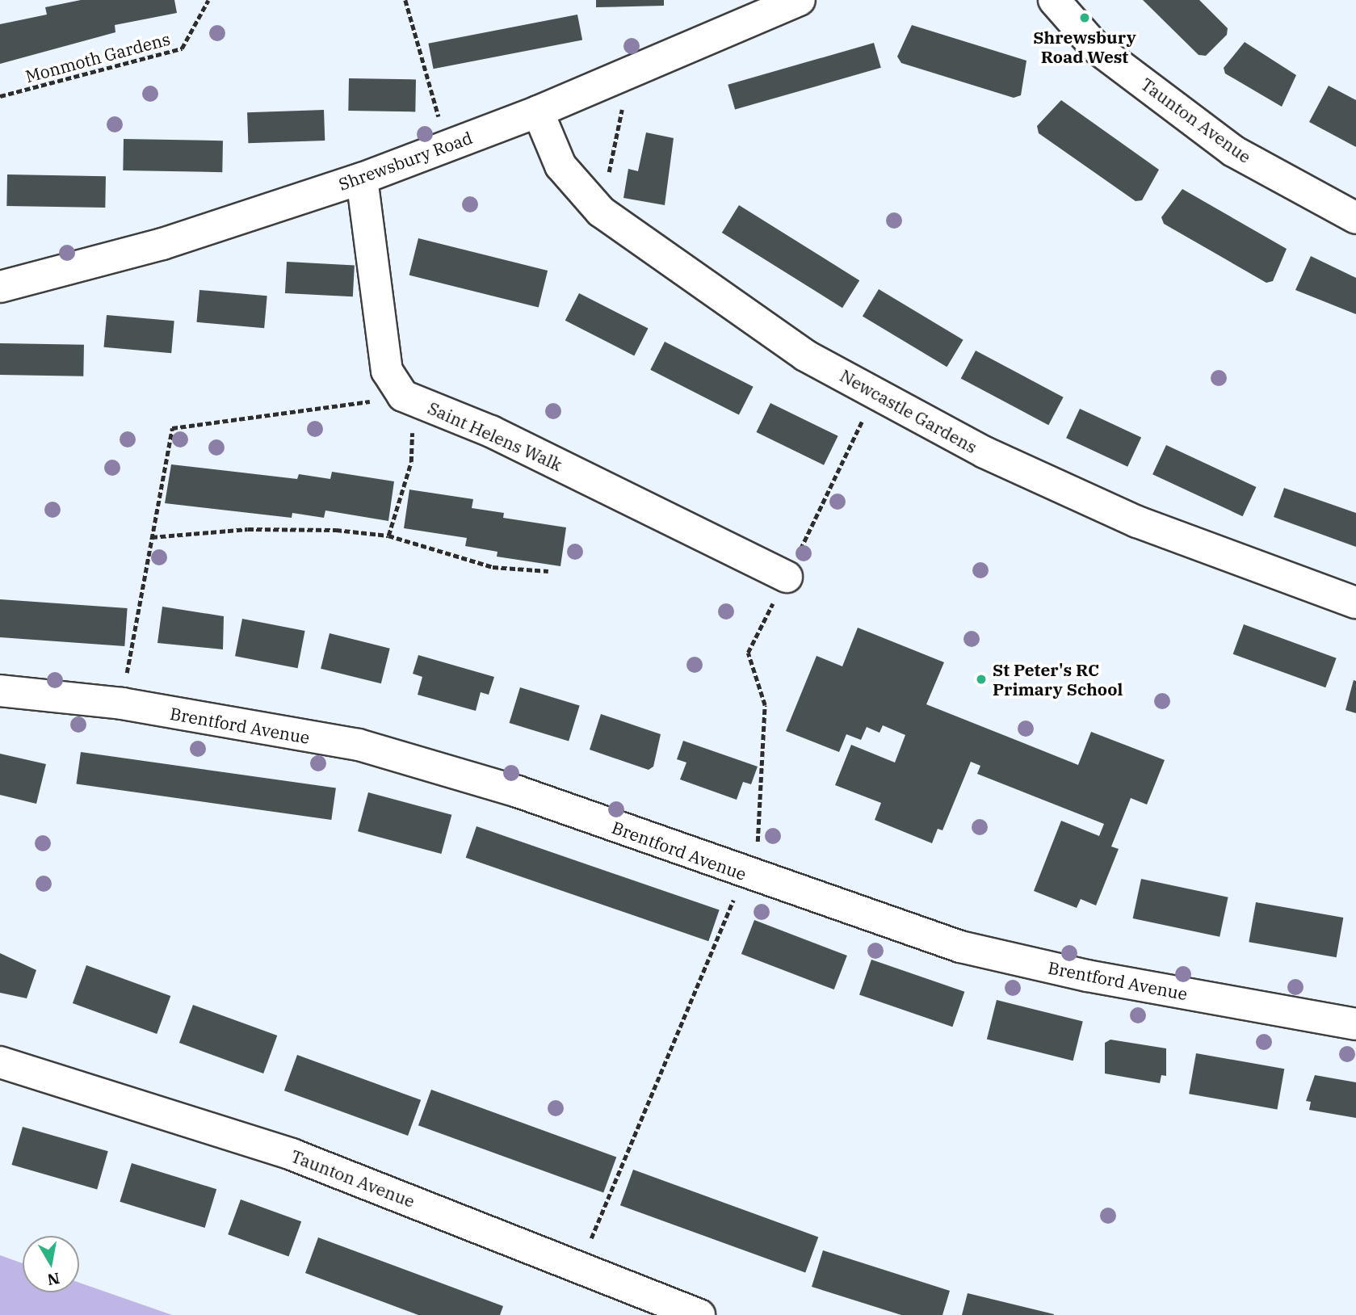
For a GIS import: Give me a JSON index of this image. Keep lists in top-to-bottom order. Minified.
{"streets":{"street":["Taunton Avenue","Shrewsbury Road","Newcastle Gardens","Saint Helens Walk","Brentford Avenue"],"path":["Monmoth Gardens"]},"crossings":[["Shrewsbury Road","Newcastle Gardens"]],"places":["Shrewsbury Road West","St Peter's RC Primary School"],"north":"bottom"}
